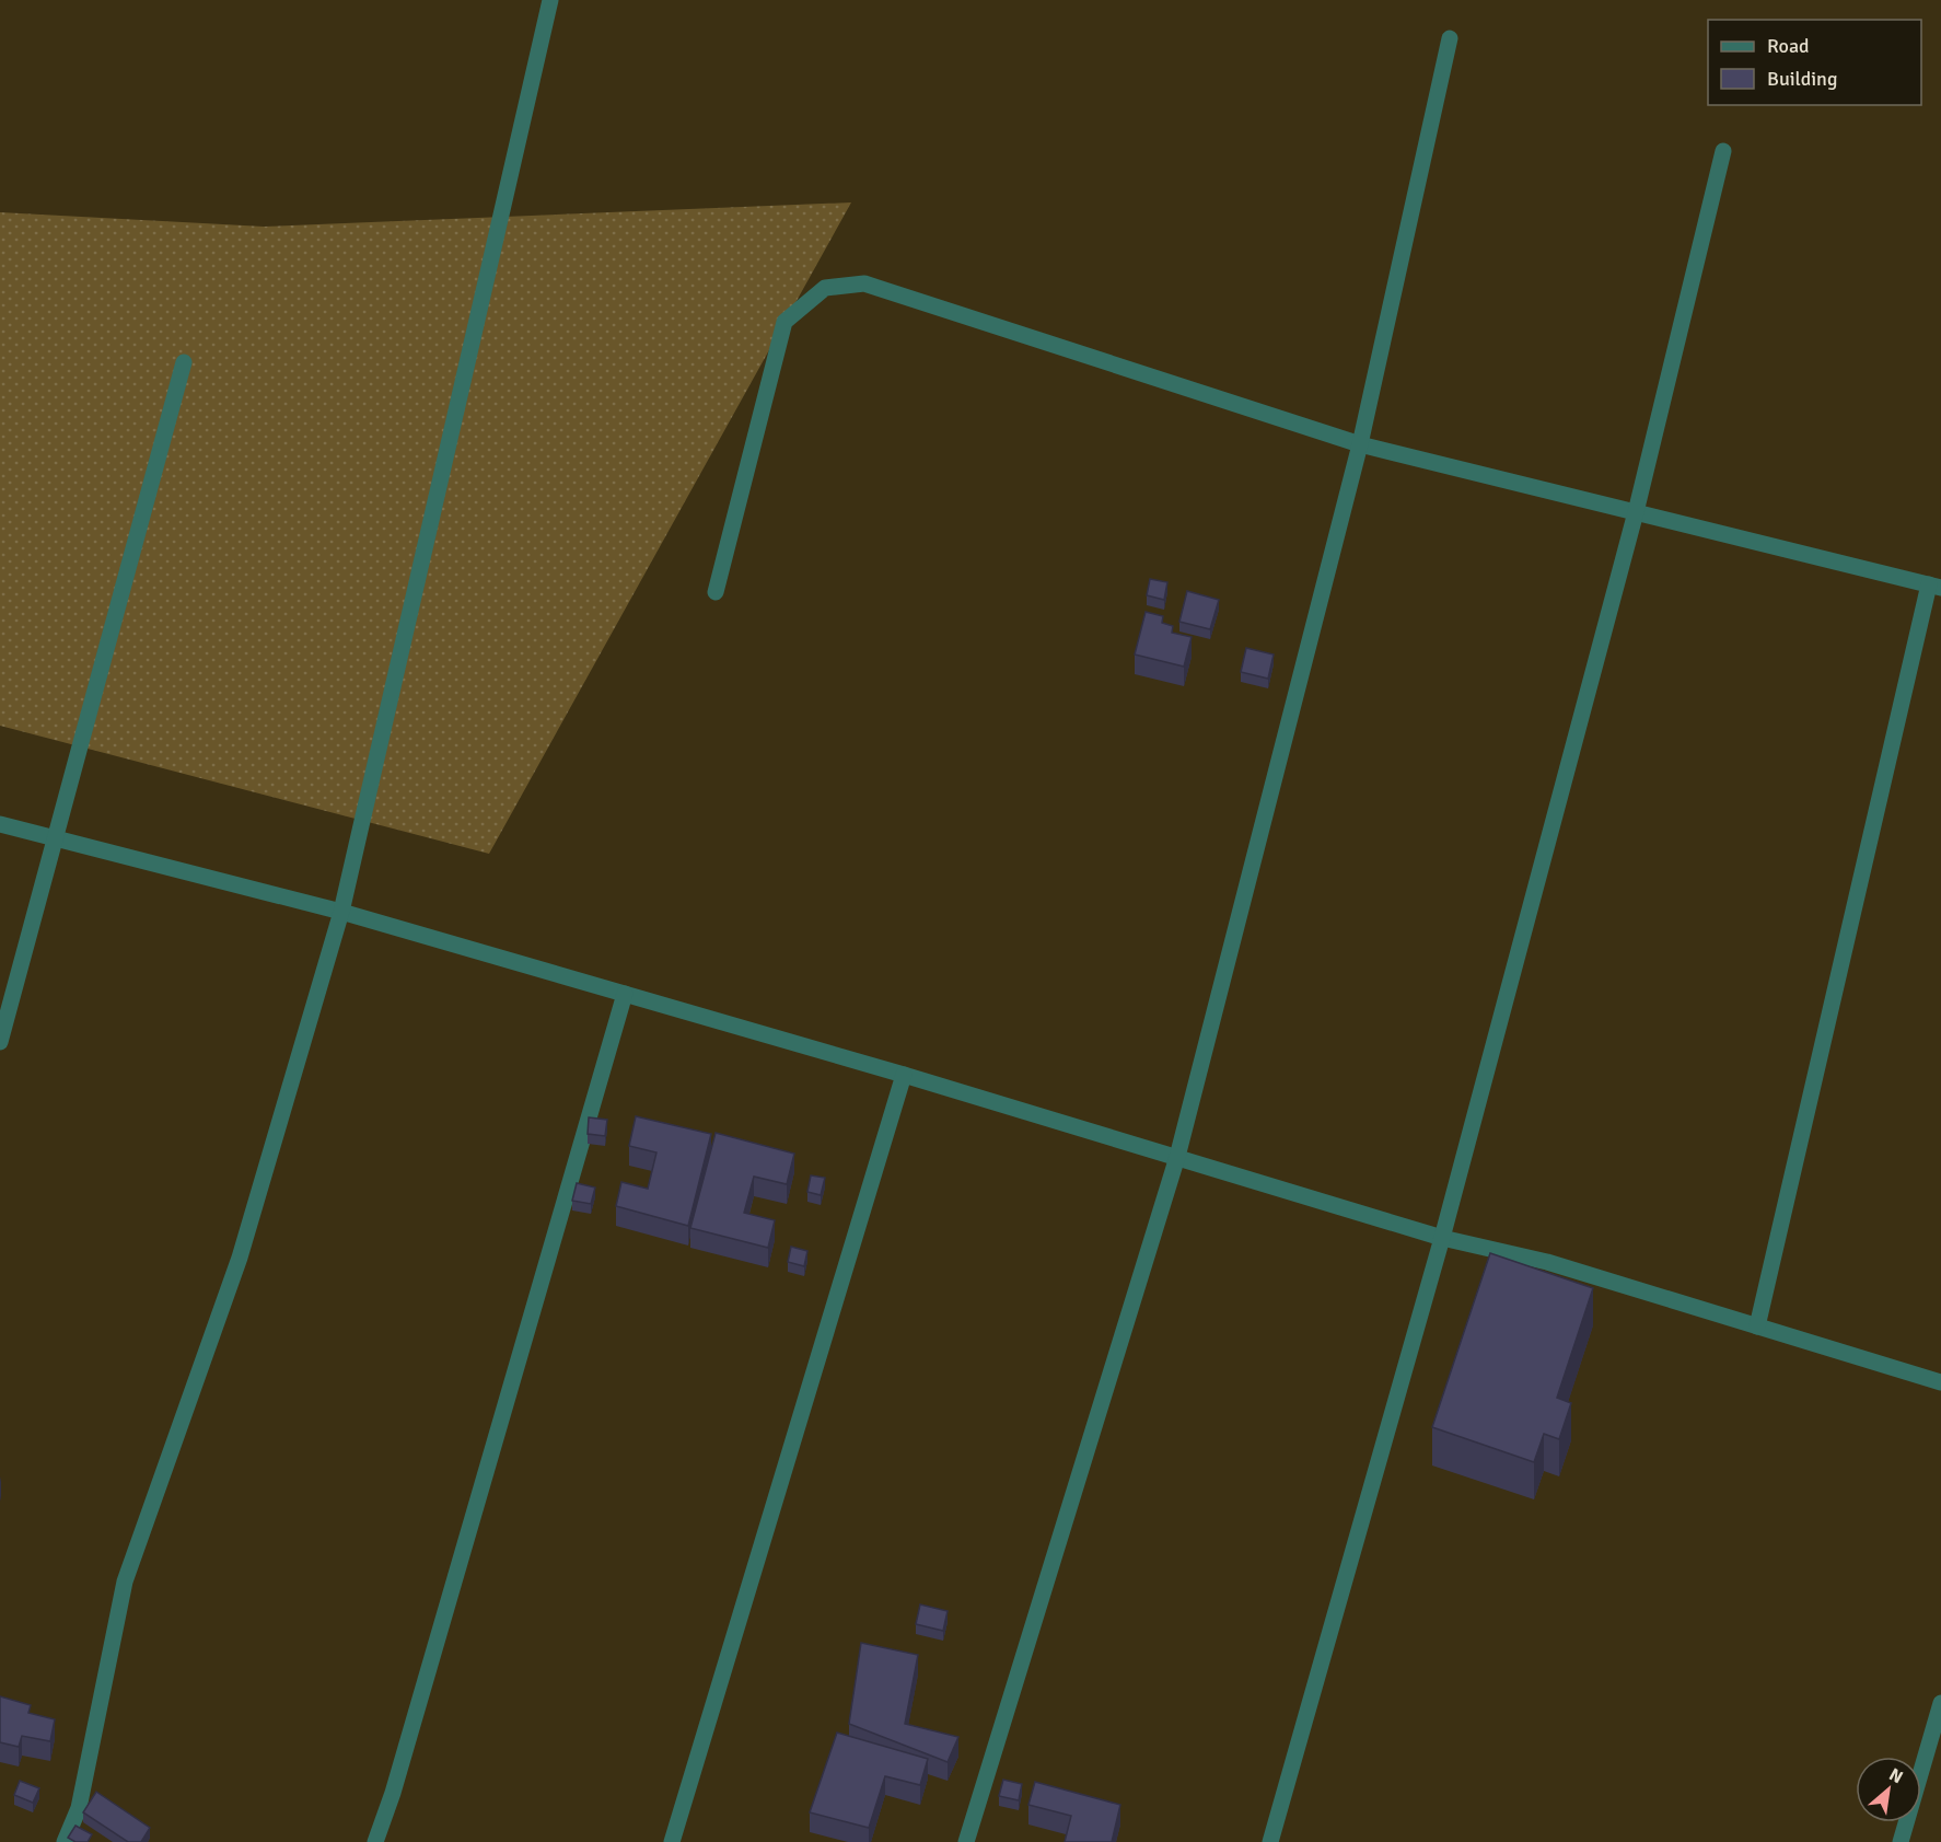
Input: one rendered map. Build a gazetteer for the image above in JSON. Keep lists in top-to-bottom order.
{
  "legend": ["Road", "Building"],
  "north": "top right"
}
